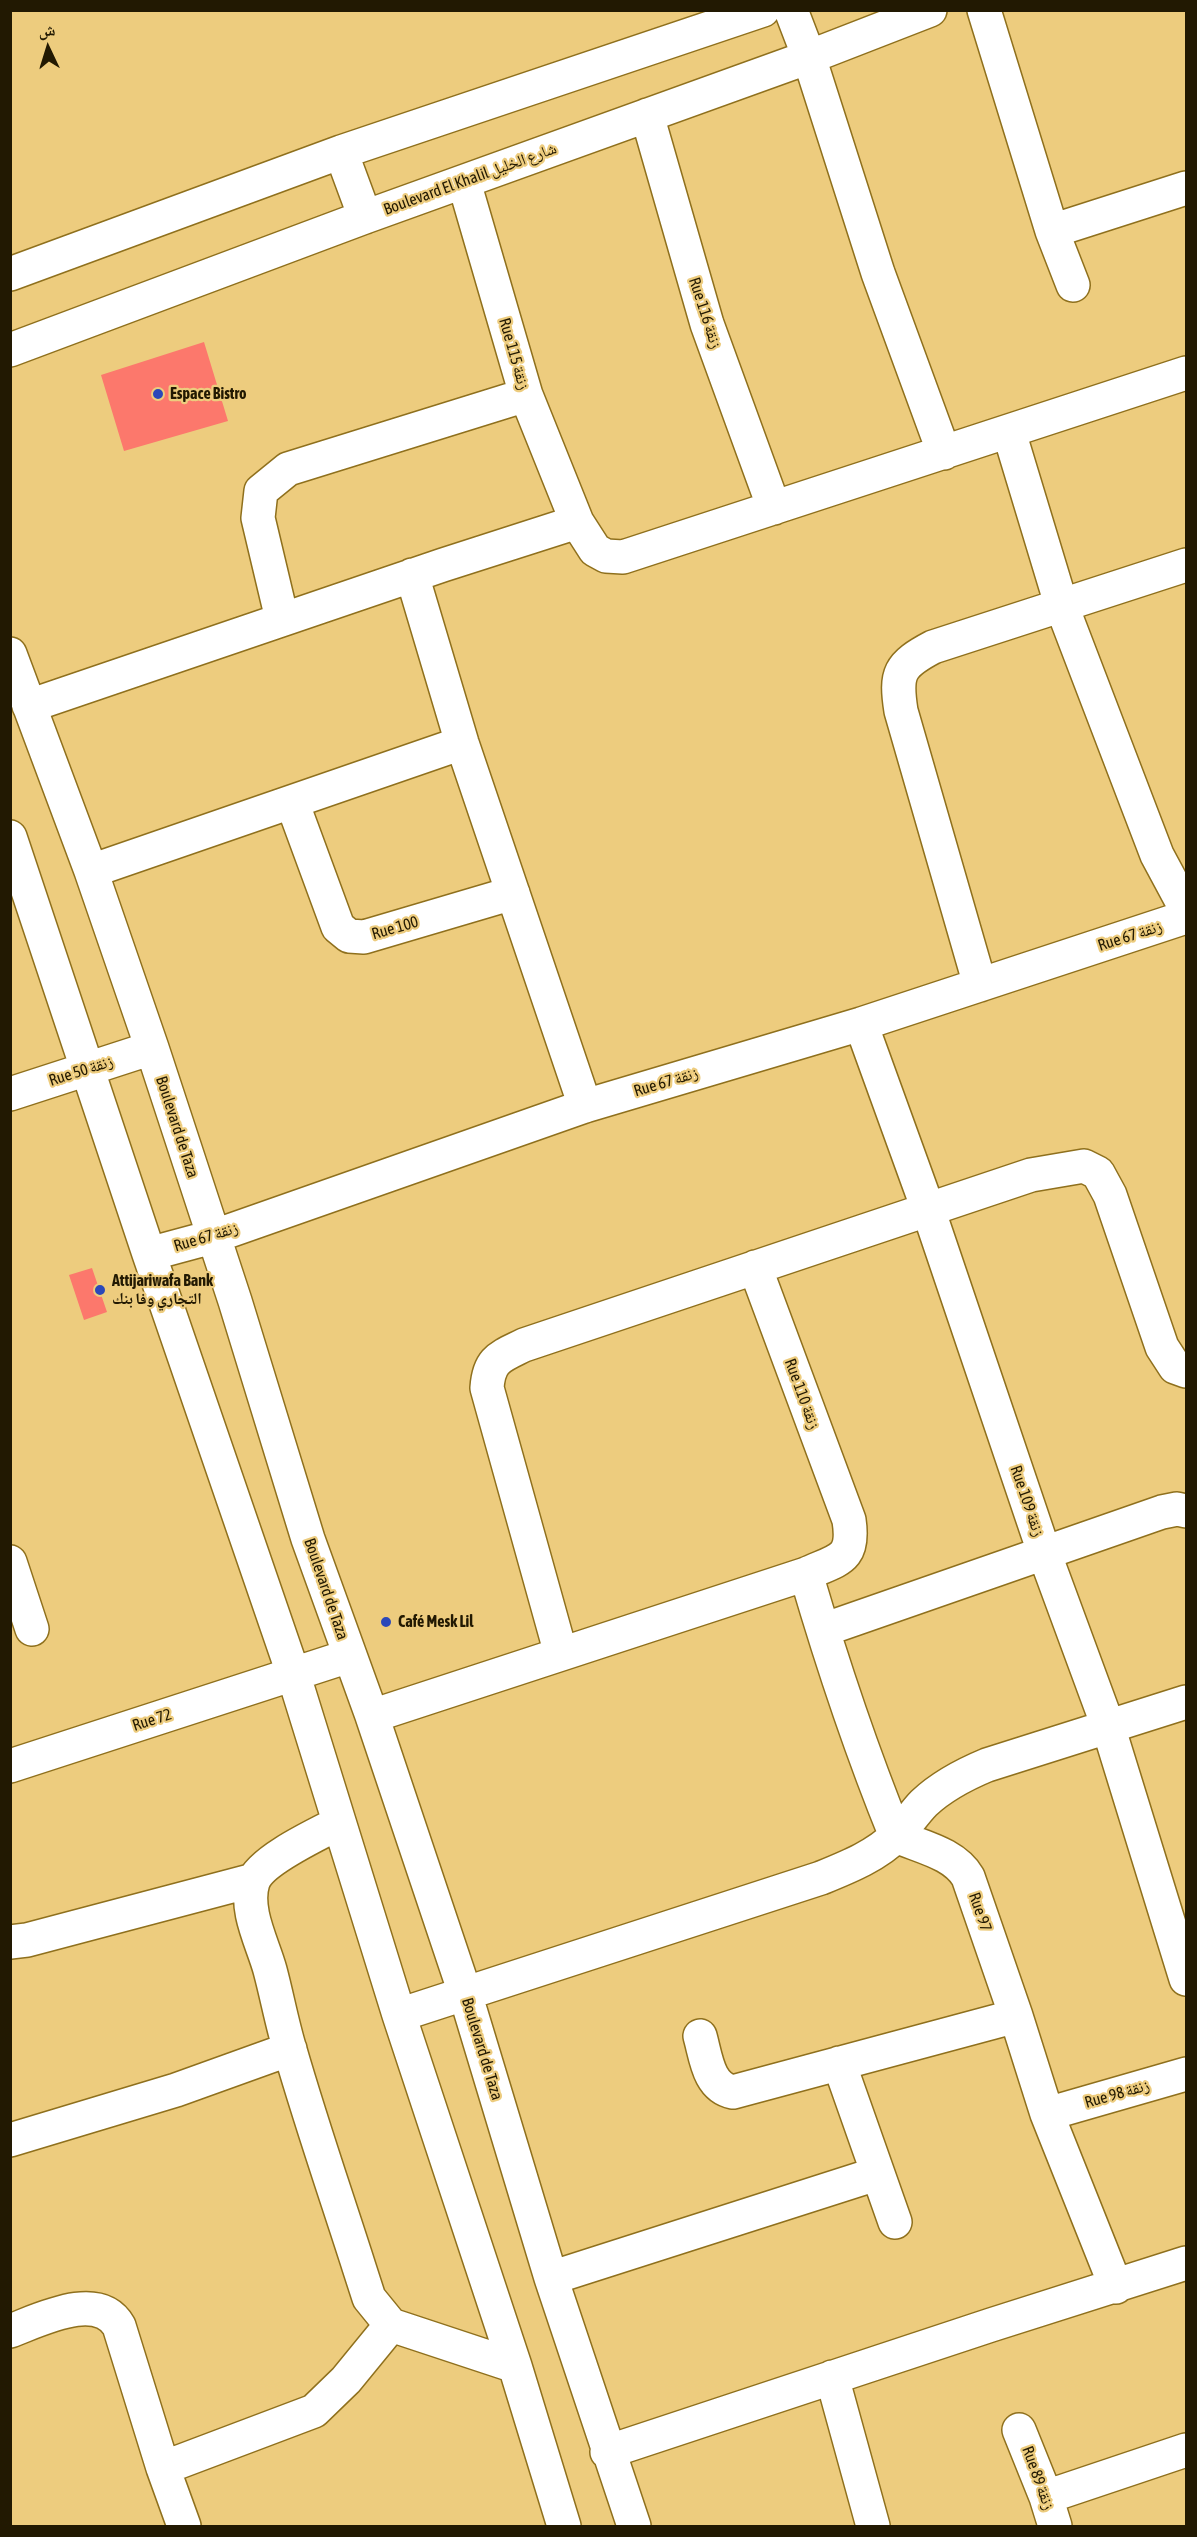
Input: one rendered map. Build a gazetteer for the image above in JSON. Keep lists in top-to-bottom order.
{
  "streets": {
    "street": [
      "Boulevard El Khalil شارع الخليل",
      "Rue 116 زنقة",
      "Rue 115 زنقة",
      "Rue 100",
      "Rue 67 زنقة",
      "Rue 50 زنقة",
      "Boulevard de Taza",
      "Rue 110 زنقة",
      "Rue 109 زنقة",
      "Rue 72",
      "Rue 97",
      "Rue 98 زنقة",
      "Rue 89 زنقة"
    ]
  },
  "crossings": [
    ["Boulevard El Khalil شارع الخليل", "Rue 116 زنقة"],
    ["Boulevard El Khalil شارع الخليل", "Rue 115 زنقة"],
    ["Rue 116 زنقة", "Rue 115 زنقة"],
    ["Rue 67 زنقة", "Boulevard de Taza"],
    ["Rue 67 زنقة", "Rue 109 زنقة"],
    ["Rue 50 زنقة", "Boulevard de Taza"],
    ["Boulevard de Taza", "Rue 72"],
    ["Rue 97", "Rue 98 زنقة"]
  ],
  "places": ["Espace Bistro", "Attijariwafa Bank التجاري وفا بنك", "Café Mesk Lil"],
  "north": "top"
}
